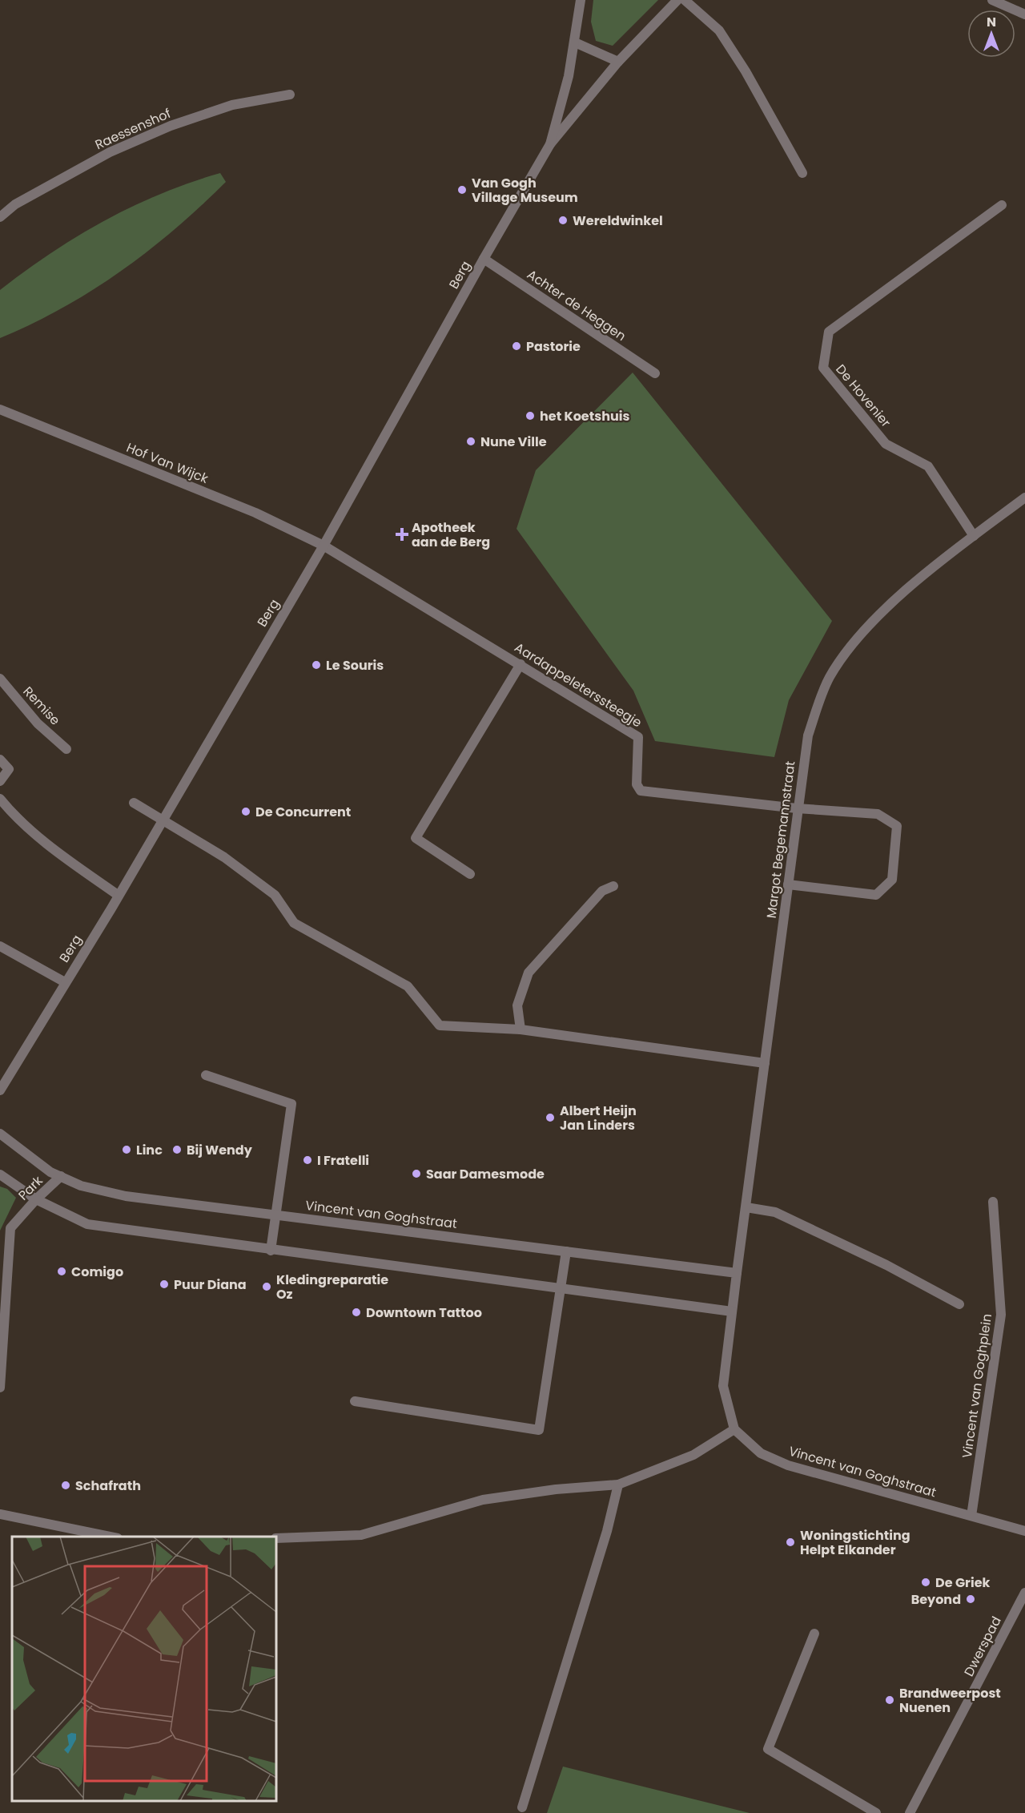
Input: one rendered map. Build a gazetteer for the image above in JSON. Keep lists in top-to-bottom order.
{
  "streets": {
    "street": [
      "Raessenshof",
      "Berg",
      "Achter de Heggen",
      "De Hovenier",
      "Hof Van Wijck",
      "Aardappeleterssteegje",
      "Remise",
      "Margot Begemannstraat",
      "Park",
      "Vincent van Goghstraat",
      "Vincent van Goghplein",
      "Dwerspad"
    ]
  },
  "crossings": [
    ["Berg", "Achter de Heggen"],
    ["Berg", "Hof Van Wijck"],
    ["Berg", "Aardappeleterssteegje"],
    ["De Hovenier", "Margot Begemannstraat"],
    ["Hof Van Wijck", "Aardappeleterssteegje"],
    ["Aardappeleterssteegje", "Margot Begemannstraat"],
    ["Margot Begemannstraat", "Vincent van Goghstraat"],
    ["Park", "Vincent van Goghstraat"],
    ["Vincent van Goghstraat", "Vincent van Goghplein"]
  ],
  "places": {
    "other": [
      "Van Gogh Village Museum",
      "Wereldwinkel",
      "Pastorie",
      "het Koetshuis",
      "Nune Ville",
      "Le Souris",
      "De Concurrent",
      "Albert Heijn Jan Linders",
      "Linc",
      "Bij Wendy",
      "I Fratelli",
      "Saar Damesmode",
      "Comigo",
      "Puur Diana",
      "Kledingreparatie Oz",
      "Downtown Tattoo",
      "Schafrath",
      "Woningstichting Helpt Elkander",
      "De Griek",
      "Beyond",
      "Brandweerpost Nuenen"
    ],
    "health": ["Apotheek aan de Berg"]
  },
  "north": "top"
}
